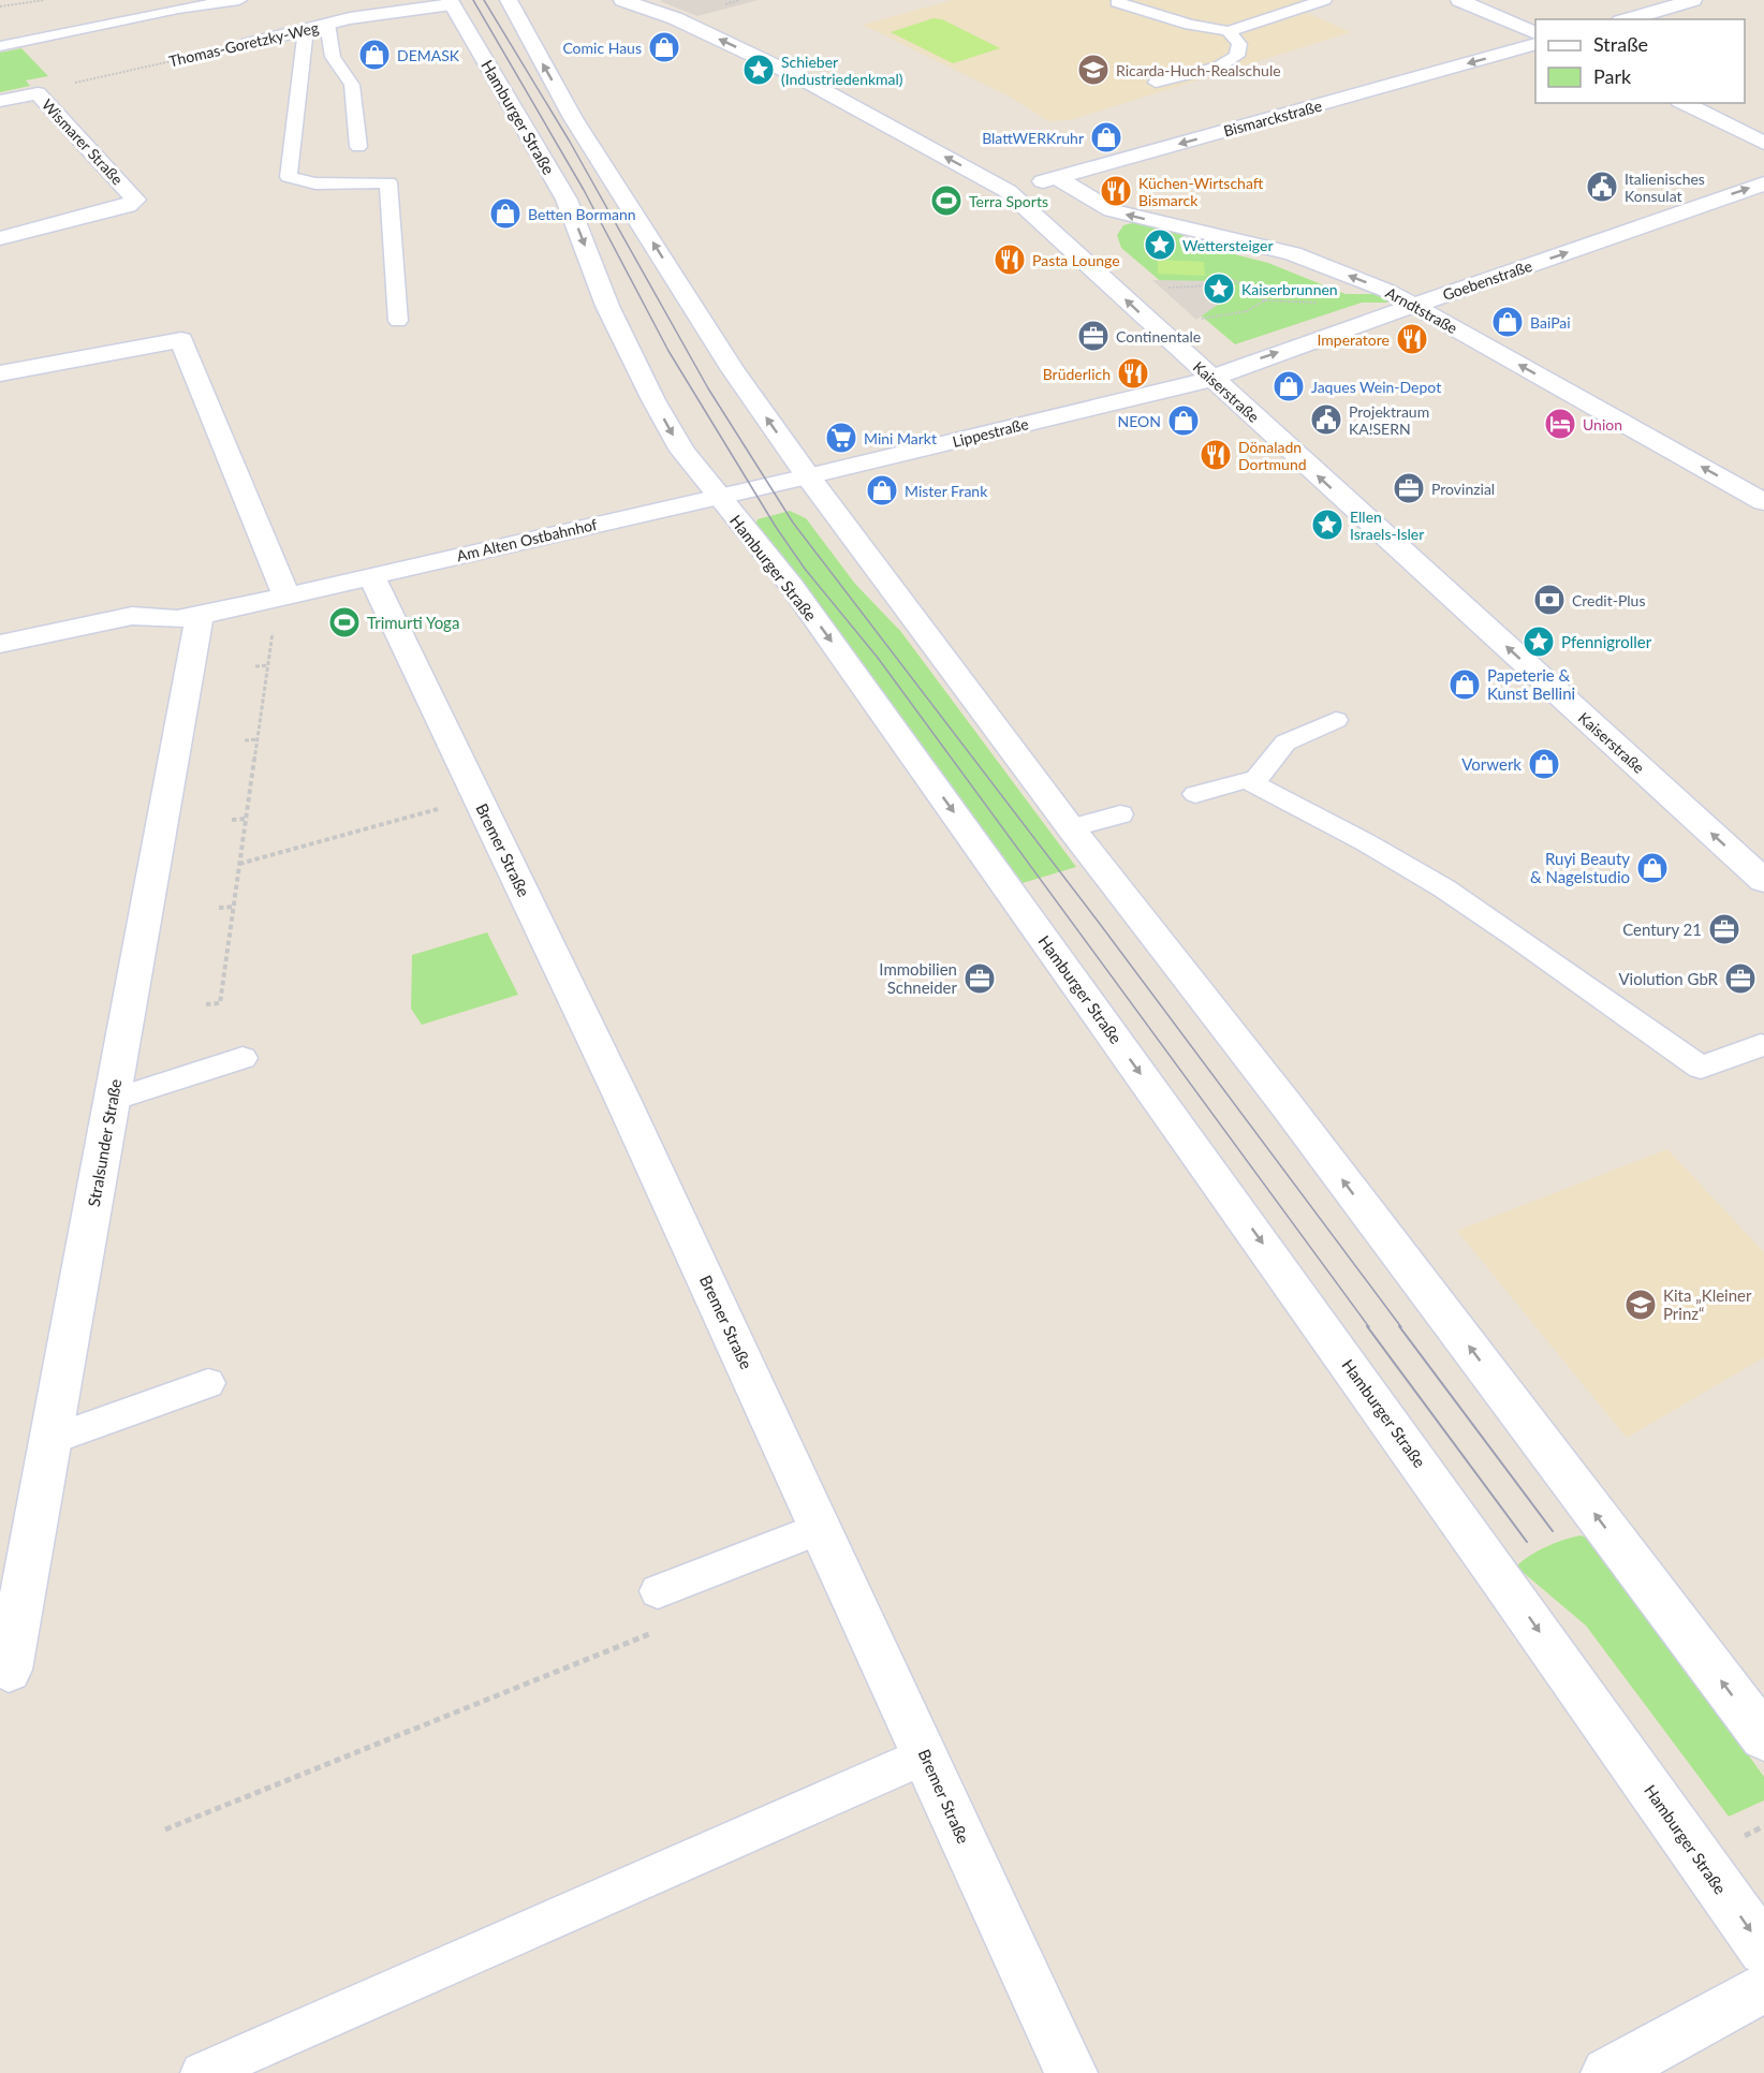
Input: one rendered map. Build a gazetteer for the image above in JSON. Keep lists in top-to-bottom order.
{
  "streets": {
    "street": [
      "Thomas-Goretzky-Weg",
      "Hamburger Straße",
      "Bismarckstraße",
      "Wismarer Straße",
      "Goebenstraße",
      "Arndtstraße",
      "Kaiserstraße",
      "Lippestraße",
      "Am Alten Ostbahnhof",
      "Bremer Straße",
      "Stralsunder Straße"
    ]
  },
  "crossings": [
    ["Thomas-Goretzky-Weg", "Hamburger Straße"],
    ["Thomas-Goretzky-Weg", "Wismarer Straße"],
    ["Hamburger Straße", "Am Alten Ostbahnhof"],
    ["Bismarckstraße", "Arndtstraße"],
    ["Bismarckstraße", "Kaiserstraße"],
    ["Goebenstraße", "Arndtstraße"],
    ["Goebenstraße", "Kaiserstraße"],
    ["Goebenstraße", "Lippestraße"],
    ["Kaiserstraße", "Lippestraße"],
    ["Lippestraße", "Am Alten Ostbahnhof"],
    ["Am Alten Ostbahnhof", "Bremer Straße"],
    ["Am Alten Ostbahnhof", "Stralsunder Straße"]
  ],
  "one_way": [
    "Bismarckstraße",
    "Goebenstraße",
    "Arndtstraße",
    "Kaiserstraße"
  ],
  "places": {
    "shop": [
      "Comic Haus",
      "DEMASK",
      "BlattWERKruhr",
      "Betten Bormann",
      "BaiPai",
      "Jaques Wein-Depot",
      "NEON",
      "Mister Frank",
      "Papeterie & Kunst Bellini",
      "Vorwerk",
      "Ruyi Beauty & Nagelstudio"
    ],
    "place": [
      "Schieber (Industriedenkmal)",
      "Wettersteiger",
      "Kaiserbrunnen",
      "Ellen Israels-Isler",
      "Pfennigroller"
    ],
    "school or university": ["Ricarda-Huch-Realschule", "Kita „Kleiner Prinz“"],
    "public building": ["Italienisches Konsulat", "Projektraum KA!SERN"],
    "restaurant": [
      "Küchen-Wirtschaft Bismarck",
      "Pasta Lounge",
      "Imperatore",
      "Brüderlich",
      "Dönaladn Dortmund"
    ],
    "sports": ["Terra Sports", "Trimurti Yoga"],
    "office": [
      "Continentale",
      "Provinzial",
      "Century 21",
      "Immobilien Schneider",
      "Violution GbR"
    ],
    "hotel": ["Union"],
    "supermarket": ["Mini Markt"],
    "bank": ["Credit-Plus"]
  },
  "legend": ["Straße", "Park"]
}
